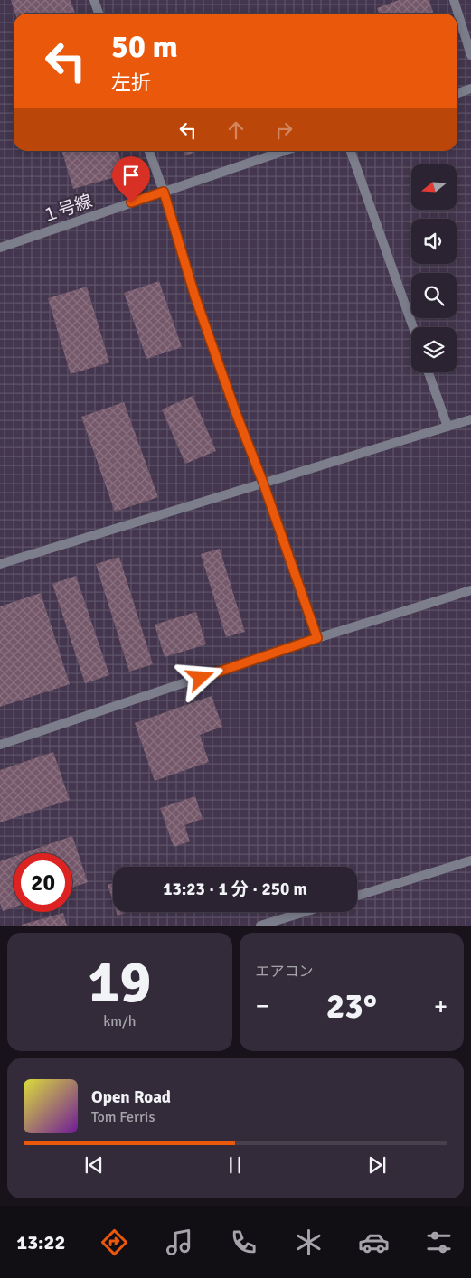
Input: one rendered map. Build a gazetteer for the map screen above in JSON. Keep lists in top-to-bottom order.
{
  "streets": {
    "lane": ["１号線"]
  },
  "north": "left",
  "page": {
    "turn": ["50 m", "左折"],
    "limit": "20",
    "trip": "13:23 · 1 分 · 250 m",
    "tile": [
      ["19", "km/h"],
      "エアコン"
    ],
    "heat": ["−", "23°", "+"],
    "song": ["Open Road", "Tom Ferris"],
    "tabs": "13:22"
  }
}
